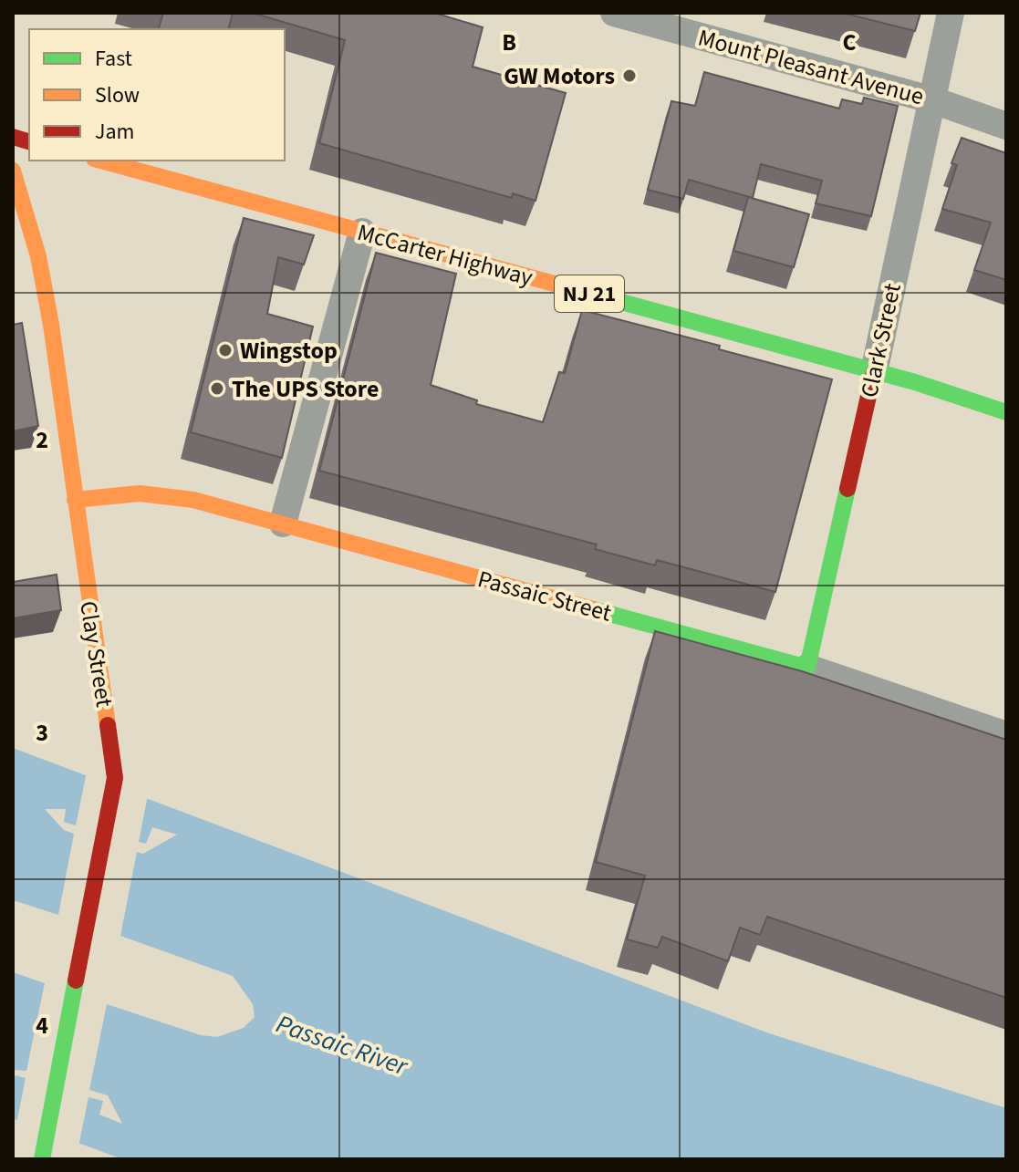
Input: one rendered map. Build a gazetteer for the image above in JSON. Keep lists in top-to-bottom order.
{
  "streets": {
    "main road": [
      "McCarter Highway",
      "NJ 21",
      "Clark Street",
      "Passaic Street",
      "Clay Street"
    ],
    "street": ["Mount Pleasant Avenue"]
  },
  "crossings": [
    ["Mount Pleasant Avenue", "Clark Street"],
    ["McCarter Highway", "Clark Street"],
    ["Clark Street", "Passaic Street"],
    ["Passaic Street", "Clay Street"]
  ],
  "water": ["Passaic River"],
  "places": ["GW Motors", "Wingstop", "The UPS Store"],
  "legend": ["Fast", "Slow", "Jam"],
  "grid": {
    "columns": ["B", "C"],
    "rows": ["2", "3", "4"]
  }
}
